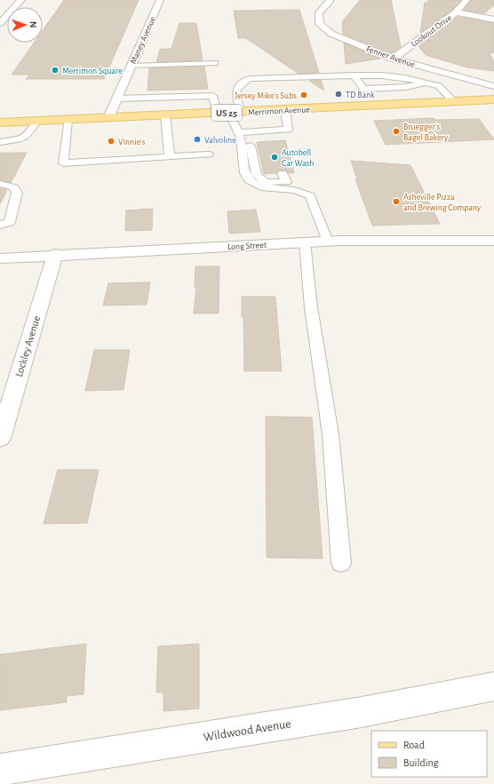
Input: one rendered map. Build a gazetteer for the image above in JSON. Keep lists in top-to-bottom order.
{
  "streets": {
    "main road": ["Merrimon Avenue", "US 25"],
    "street": [
      "Lookout Drive",
      "Maney Avenue",
      "Fenner Avenue",
      "Long Street",
      "Lockley Avenue",
      "Wildwood Avenue"
    ]
  },
  "crossings": [
    ["Lookout Drive", "Fenner Avenue"],
    ["Maney Avenue", "Merrimon Avenue"],
    ["Long Street", "Lockley Avenue"]
  ],
  "places": [
    "Merrimon Square",
    "TD Bank",
    "Jersey Mike's Subs",
    "Bruegger's Bagel Bakery",
    "Valvoline",
    "Vinnie's",
    "Autobell Car Wash",
    "Asheville Pizza and Brewing Company"
  ],
  "legend": ["Road", "Building"],
  "north": "right"
}
